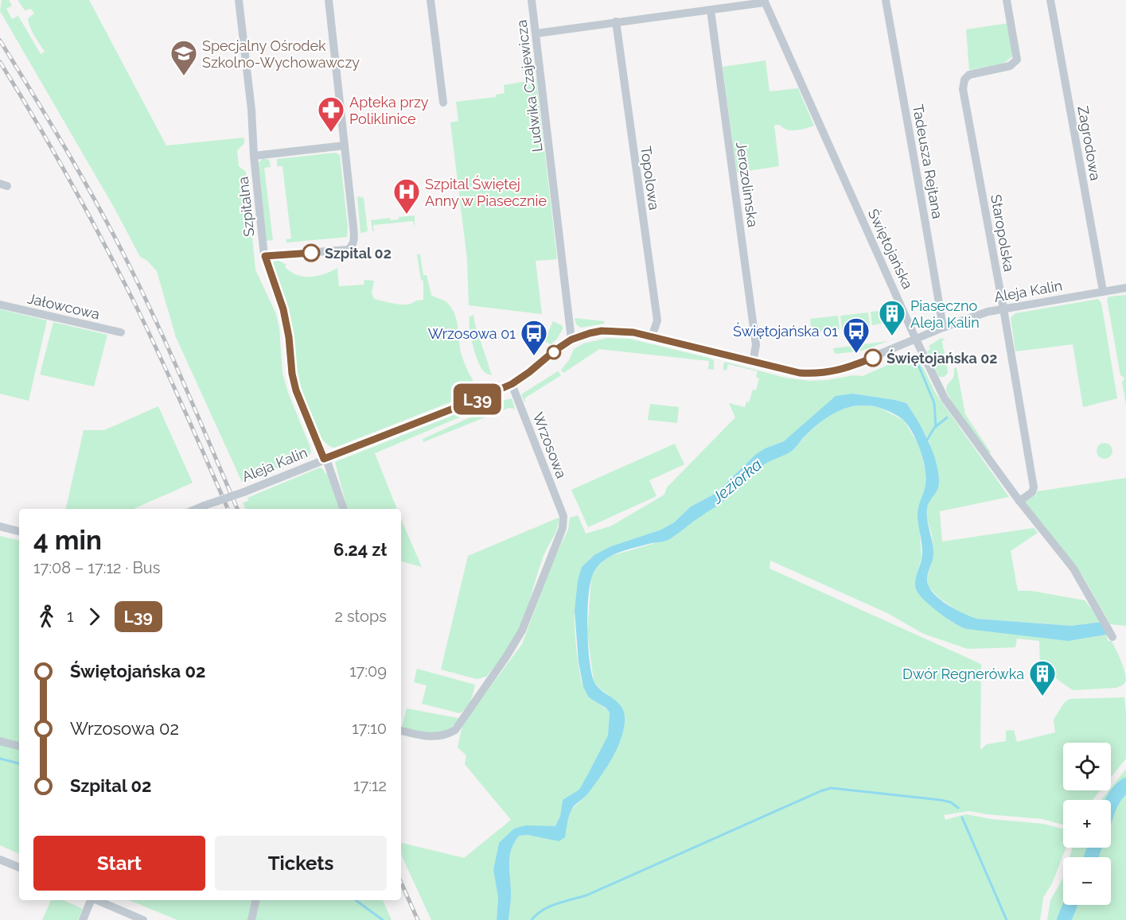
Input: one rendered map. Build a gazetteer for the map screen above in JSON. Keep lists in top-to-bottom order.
{
  "streets": {
    "street": [
      "Ludwika Czajewicza",
      "Zagrodowa",
      "Tadeusza Rejtana",
      "Topolowa",
      "Jerozolimska",
      "Szpitalna",
      "Staropolska",
      "Świętojańska",
      "Aleja Kalin",
      "Jałowcowa",
      "Wrzosowa"
    ]
  },
  "crossings": [
    ["Ludwika Czajewicza", "Aleja Kalin"],
    ["Zagrodowa", "Aleja Kalin"],
    ["Tadeusza Rejtana", "Aleja Kalin"],
    ["Topolowa", "Aleja Kalin"],
    ["Jerozolimska", "Aleja Kalin"],
    ["Szpitalna", "Aleja Kalin"],
    ["Staropolska", "Świętojańska"],
    ["Staropolska", "Aleja Kalin"],
    ["Świętojańska", "Aleja Kalin"],
    ["Aleja Kalin", "Wrzosowa"]
  ],
  "water": ["Jeziorka"],
  "places": {
    "school or university": ["Specjalny Ośrodek Szkolno-Wychowawczy"],
    "pharmacy": ["Apteka przy Poliklinice"],
    "hospital": ["Szpital Świętej Anny w Piasecznie"],
    "other": ["Szpital 02", "Świętojańska 02"],
    "building": ["Piaseczno Aleja Kalin", "Dwór Regnerówka"],
    "bus stop": ["Świętojańska 01", "Wrzosowa 01"]
  },
  "lines": ["bus line L39"],
  "page": {
    "on_map": "L39",
    "heading": ["4 min", "17:08 – 17:12 · Bus", "6.24 zł"],
    "legs": ["1", "L39", "2 stops"],
    "list": [
      {
        "name": "Świętojańska 02",
        "value": "17:09"
      },
      {
        "name": "Wrzosowa 02",
        "value": "17:10"
      },
      {
        "name": "Szpital 02",
        "value": "17:12"
      }
    ],
    "map_buttons": ["+", "−"],
    "buttons": ["Start", "Tickets"]
  }
}
